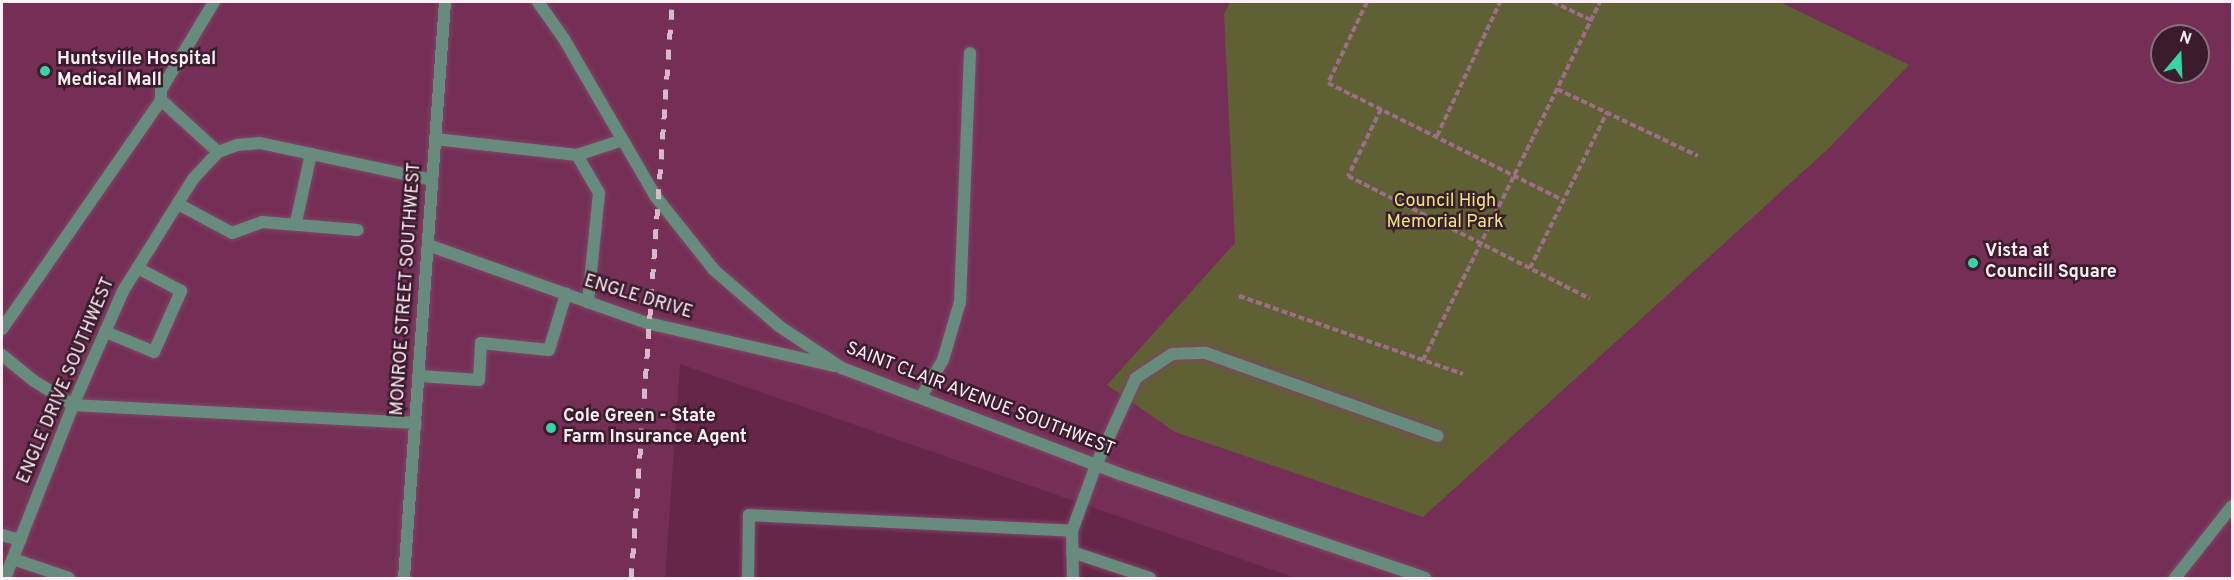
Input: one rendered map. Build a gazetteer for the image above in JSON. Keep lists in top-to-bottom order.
{
  "streets": {
    "street": [
      "MONROE STREET SOUTHWEST",
      "ENGLE DRIVE",
      "ENGLE DRIVE SOUTHWEST",
      "SAINT CLAIR AVENUE SOUTHWEST"
    ]
  },
  "crossings": [
    ["MONROE STREET SOUTHWEST", "ENGLE DRIVE"],
    ["ENGLE DRIVE", "SAINT CLAIR AVENUE SOUTHWEST"]
  ],
  "parks": ["Council High Memorial Park"],
  "places": ["Huntsville Hospital Medical Mall", "Vista at Councill Square", "Cole Green - State Farm Insurance Agent"],
  "north": "top"
}
